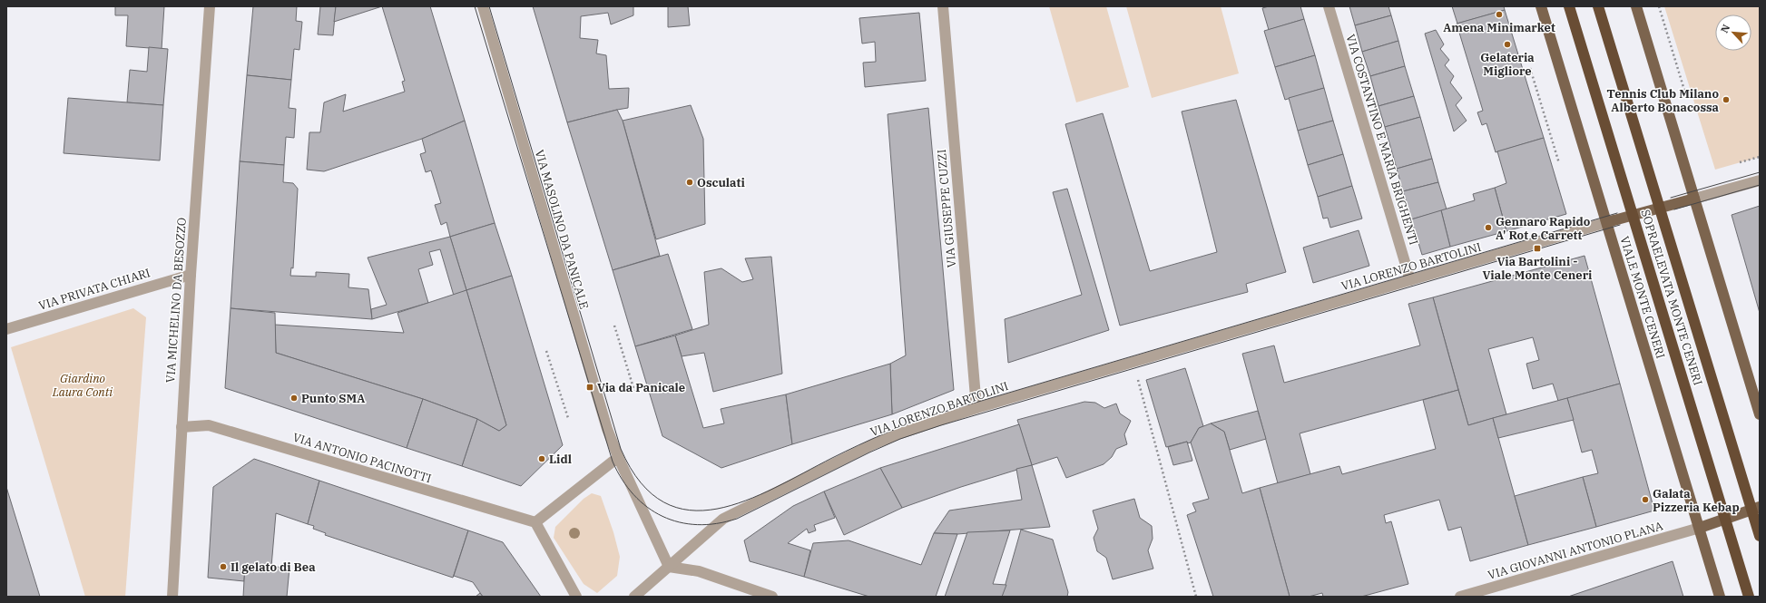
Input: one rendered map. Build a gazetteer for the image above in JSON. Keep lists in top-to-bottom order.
{
  "streets": {
    "highway": ["SOPRAELEVATA MONTE CENERI"],
    "main road": ["VIA LORENZO BARTOLINI", "VIALE MONTE CENERI", "VIA GIOVANNI ANTONIO PLANA"],
    "street": [
      "VIA COSTANTINO E MARIA BRIGHENTI",
      "VIA GIUSEPPE CUZZI",
      "VIA MASOLINO DA PANICALE",
      "VIA PRIVATA CHIARI",
      "VIA MICHELINO DA BESOZZO",
      "VIA ANTONIO PACINOTTI"
    ]
  },
  "crossings": [
    ["VIA COSTANTINO E MARIA BRIGHENTI", "VIA LORENZO BARTOLINI"],
    ["VIA GIUSEPPE CUZZI", "VIA LORENZO BARTOLINI"],
    ["VIA MASOLINO DA PANICALE", "VIA LORENZO BARTOLINI"],
    ["VIA LORENZO BARTOLINI", "VIALE MONTE CENERI"],
    ["VIA PRIVATA CHIARI", "VIA MICHELINO DA BESOZZO"],
    ["VIALE MONTE CENERI", "VIA GIOVANNI ANTONIO PLANA"],
    ["VIA MICHELINO DA BESOZZO", "VIA ANTONIO PACINOTTI"]
  ],
  "parks": ["Giardino Laura Conti"],
  "places": {
    "other": [
      "Amena Minimarket",
      "Gelateria Migliore",
      "Tennis Club Milano Alberto Bonacossa",
      "Osculati",
      "Gennaro Rapido A' Rot e Carrett",
      "Punto SMA",
      "Lidl",
      "Galata Pizzeria Kebap",
      "Il gelato di Bea"
    ],
    "transit": ["Via Bartolini - Viale Monte Ceneri", "Via da Panicale"]
  },
  "north": "top left"
}
